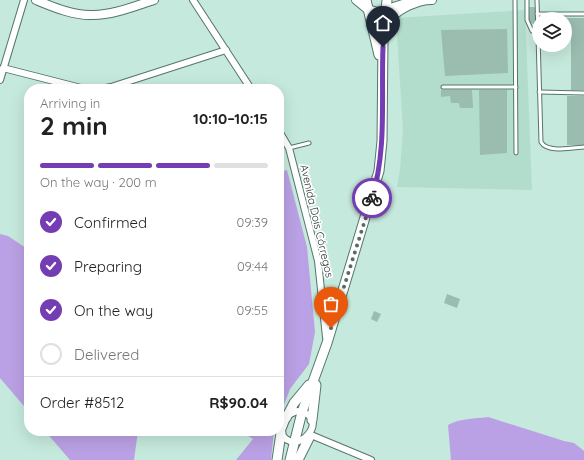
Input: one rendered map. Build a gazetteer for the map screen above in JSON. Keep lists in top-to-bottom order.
{
  "streets": {
    "street": ["Avenida Dois Córregos"]
  },
  "page": {
    "heading": ["2 min", "Arriving in", "10:10–10:15"],
    "panel": ["Order #8512", "R$90.04"],
    "bar": "On the way · 200 m",
    "list": [
      ["Confirmed", "09:39"],
      ["Preparing", "09:44"],
      ["On the way", "09:55"],
      "Delivered"
    ]
  }
}
